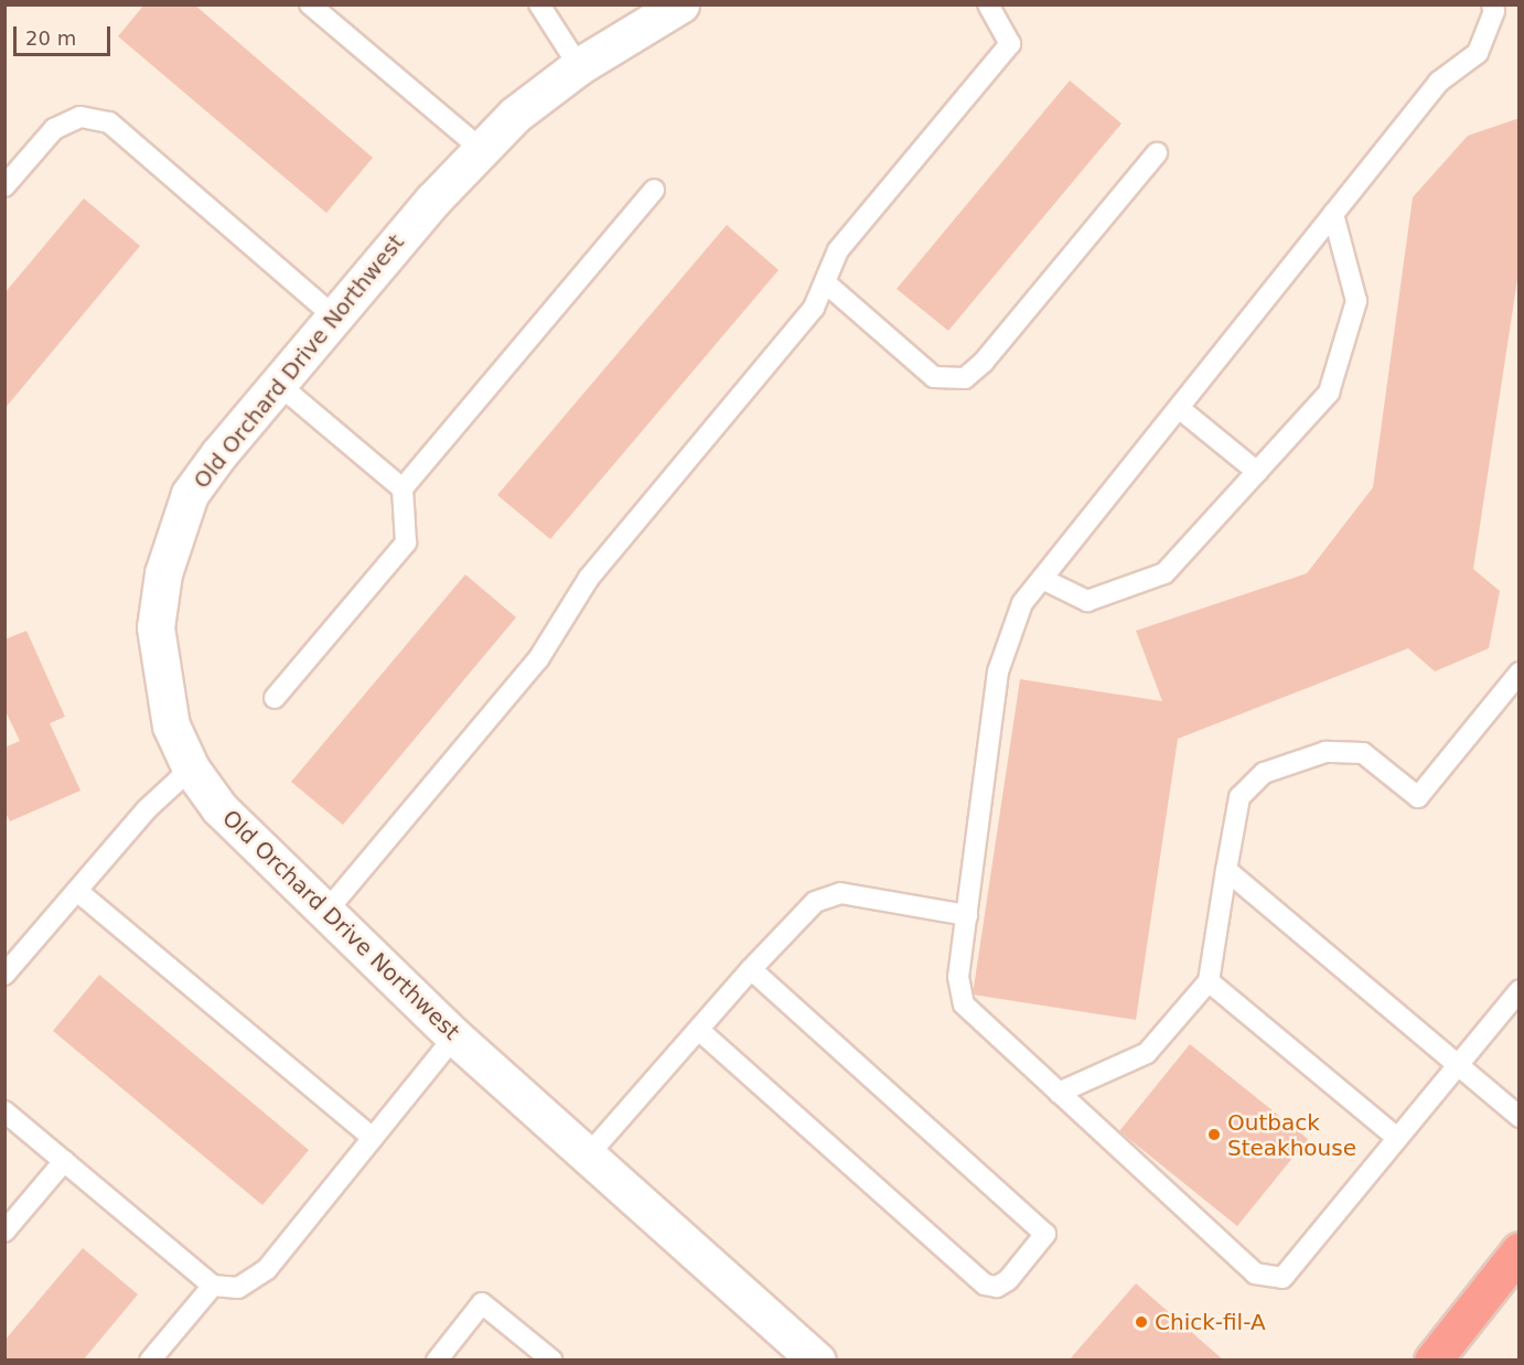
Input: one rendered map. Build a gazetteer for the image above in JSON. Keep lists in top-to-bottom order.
{
  "streets": {
    "street": ["Old Orchard Drive Northwest"]
  },
  "places": ["Outback Steakhouse", "Chick-fil-A"],
  "scale_bar": "20 m"
}
